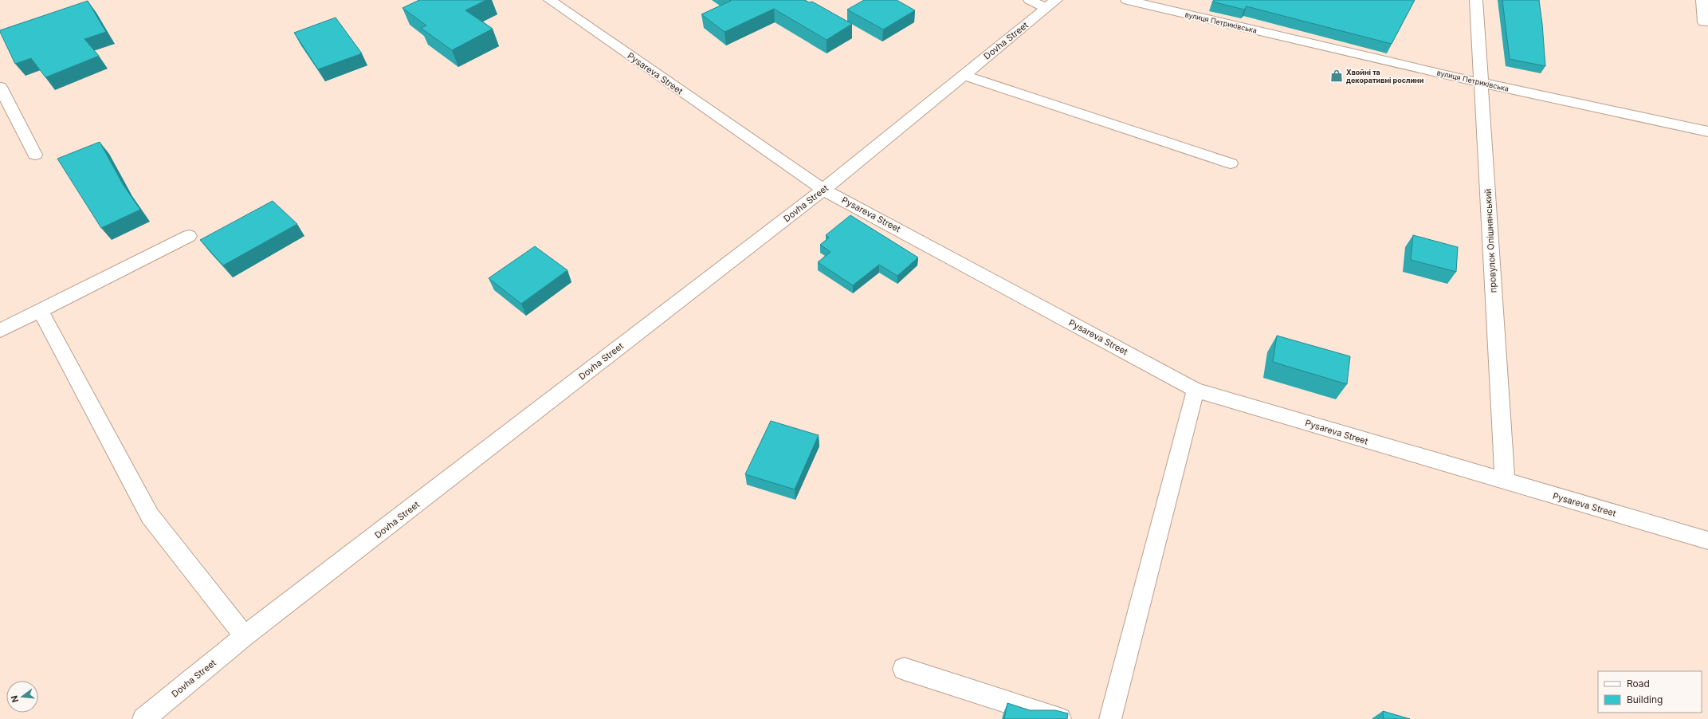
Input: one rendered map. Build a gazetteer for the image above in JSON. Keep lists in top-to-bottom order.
{
  "streets": {
    "street": [
      "вулиця Петриківська",
      "Dovha Street",
      "Pysareva Street",
      "провулок Опішнянський"
    ]
  },
  "crossings": [
    ["вулиця Петриківська", "провулок Опішнянський"],
    ["Dovha Street", "Pysareva Street"],
    ["Pysareva Street", "провулок Опішнянський"]
  ],
  "places": {
    "shop": ["Хвойні та декоративні рослини"]
  },
  "legend": ["Road", "Building"],
  "north": "left"
}
